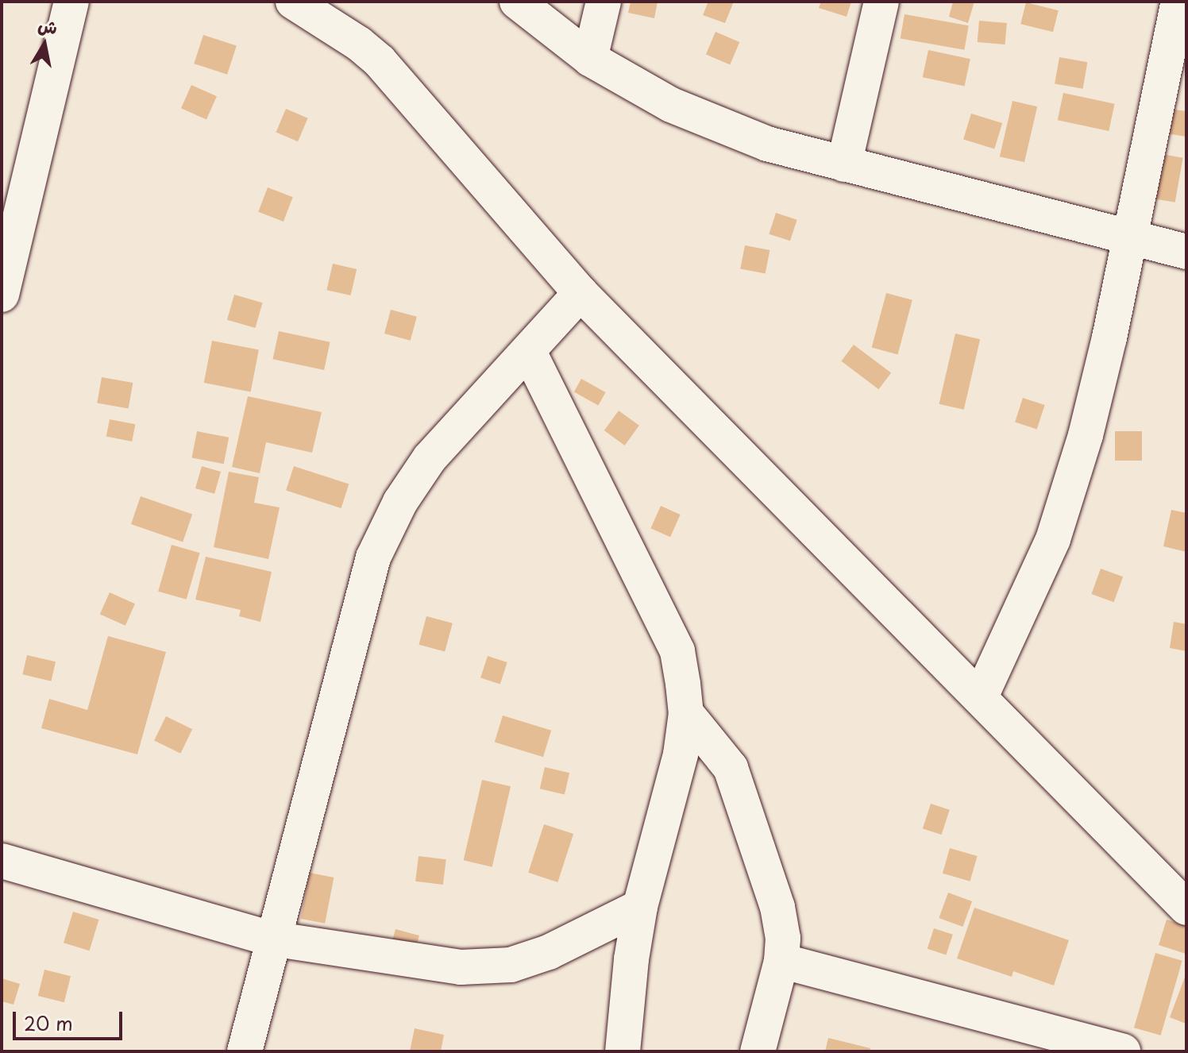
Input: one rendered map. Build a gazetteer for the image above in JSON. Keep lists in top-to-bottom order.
{
  "scale_bar": "20 m",
  "north": "top"
}
